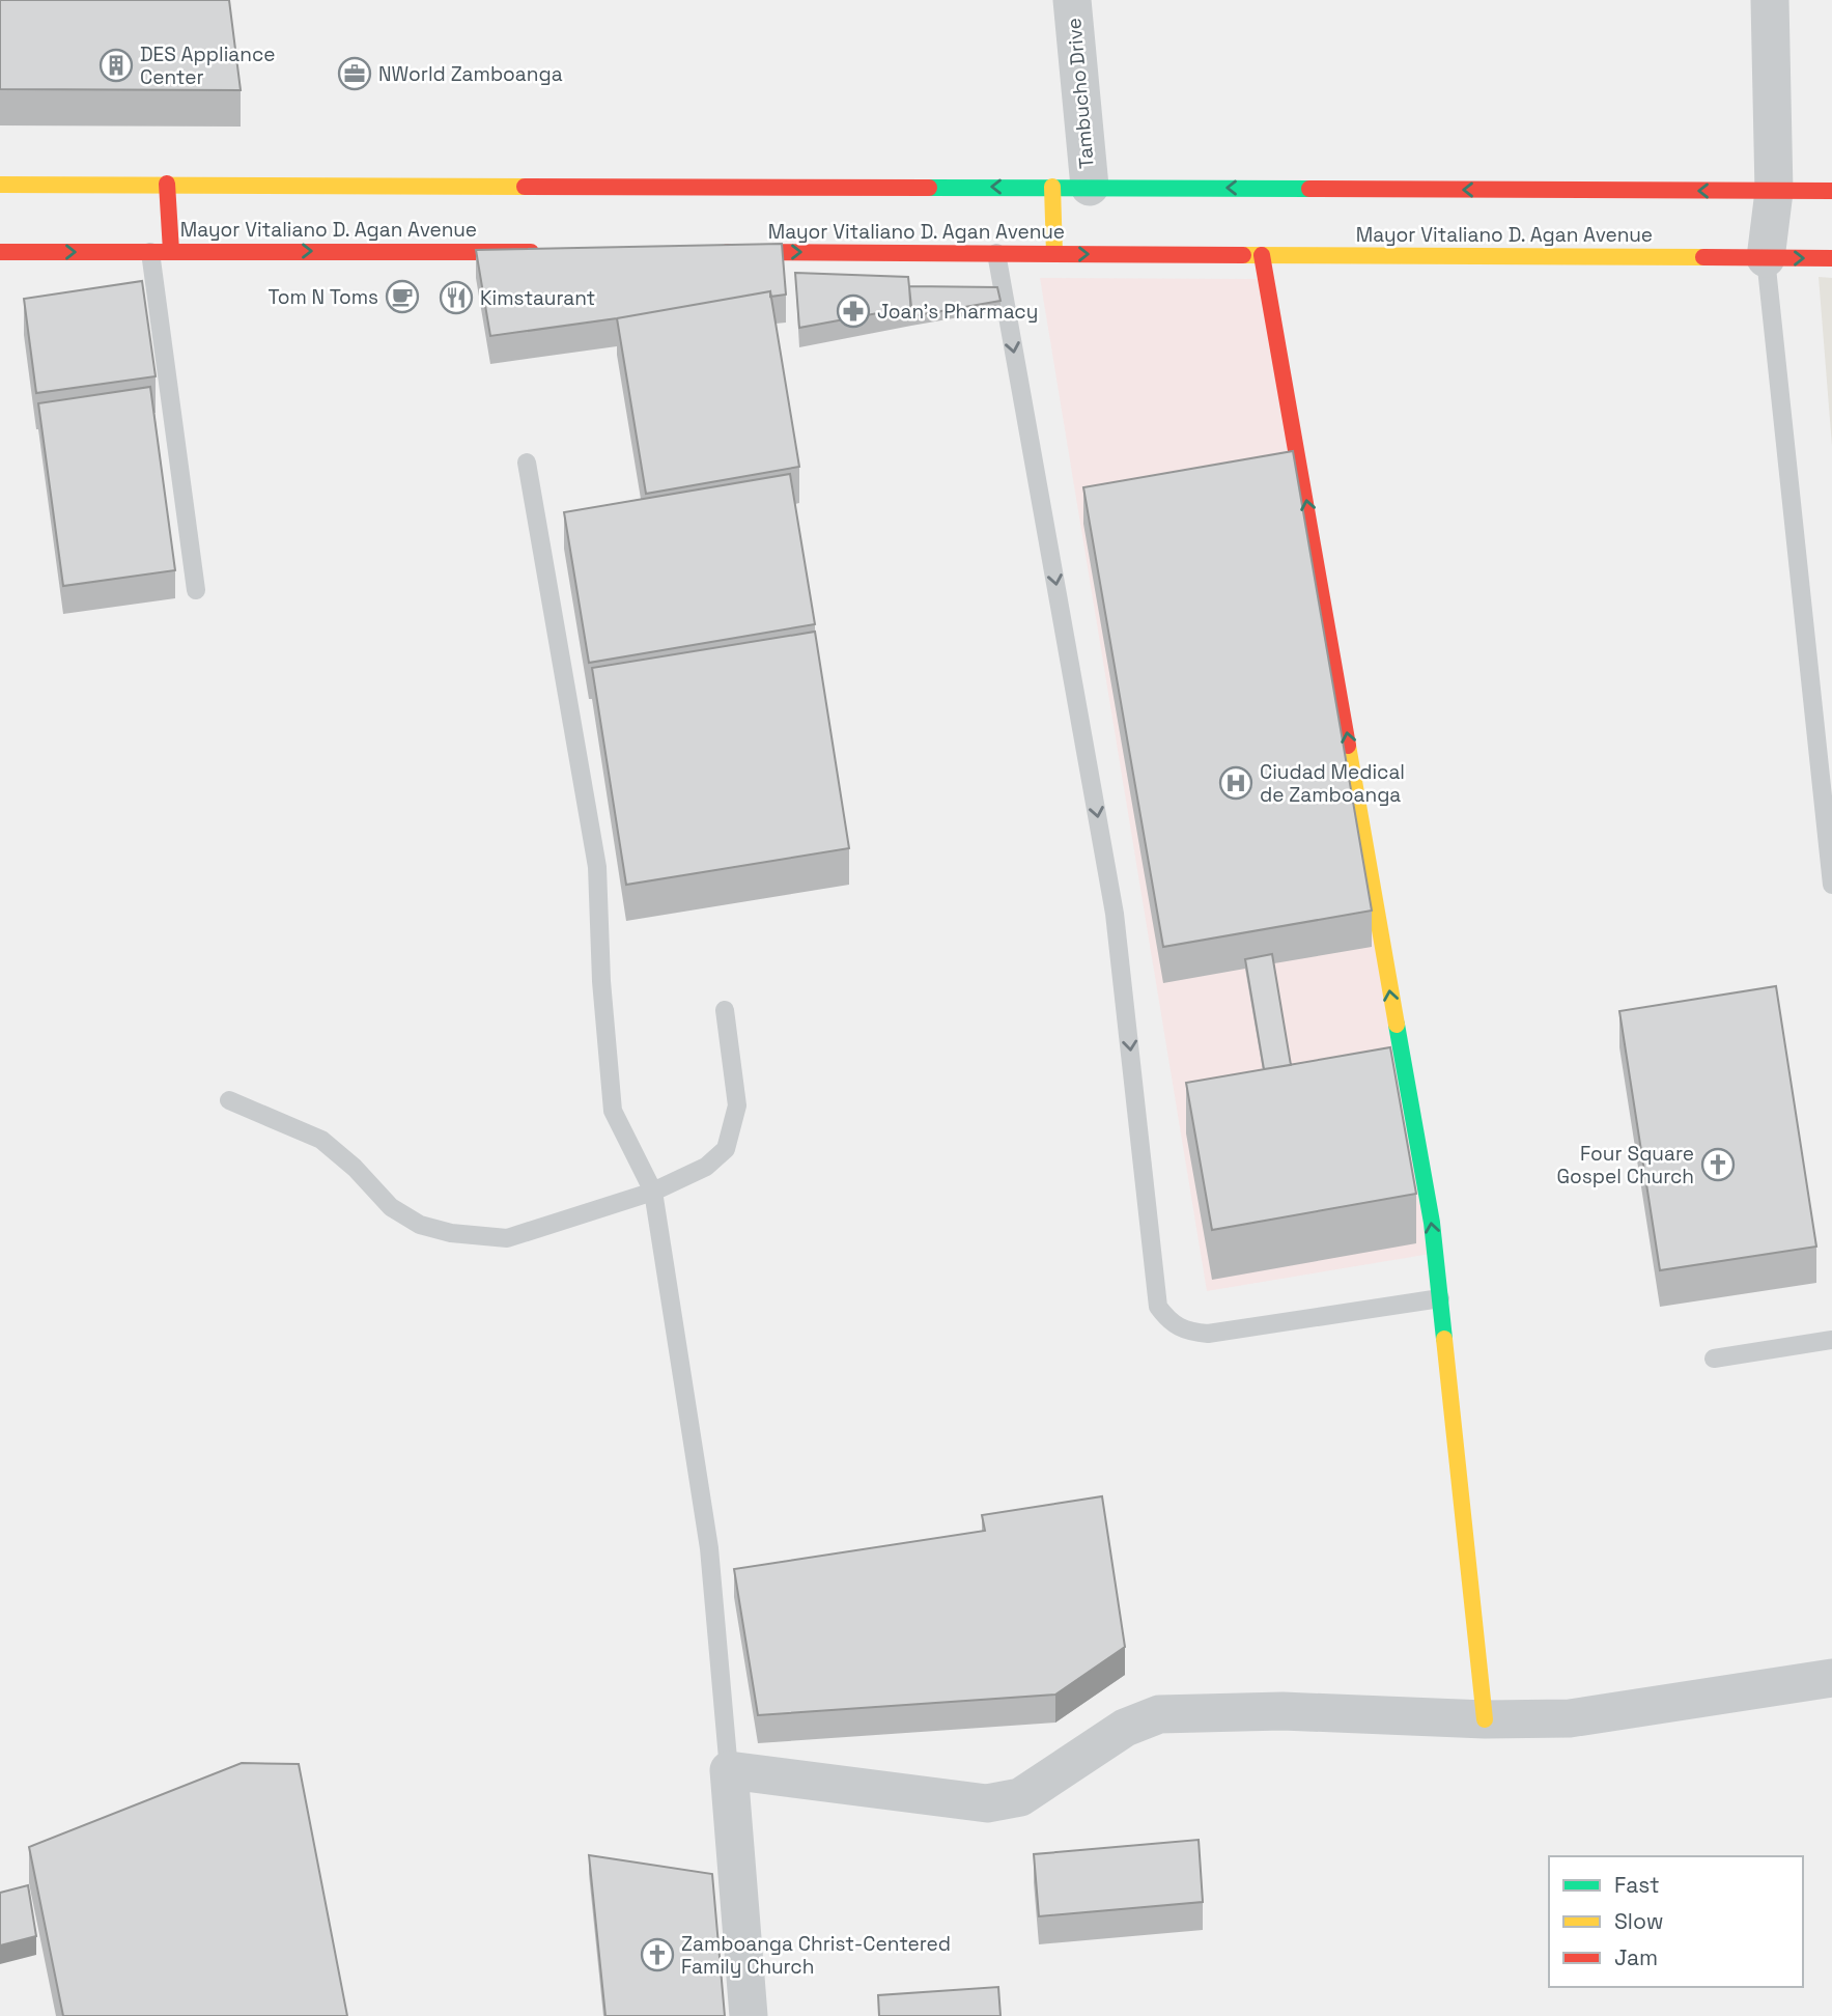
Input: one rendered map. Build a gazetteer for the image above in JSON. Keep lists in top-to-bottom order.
{
  "streets": {
    "main road": ["Mayor Vitaliano D. Agan Avenue"],
    "street": ["Tambucho Drive"]
  },
  "places": {
    "building": ["DES Appliance Center"],
    "office": ["NWorld Zamboanga"],
    "cafe": ["Tom N Toms"],
    "restaurant": ["Kimstaurant"],
    "pharmacy": ["Joan's Pharmacy"],
    "hospital": ["Ciudad Medical de Zamboanga"],
    "church": ["Four Square Gospel Church", "Zamboanga Christ-Centered Family Church"]
  },
  "legend": ["Fast", "Slow", "Jam"]
}
